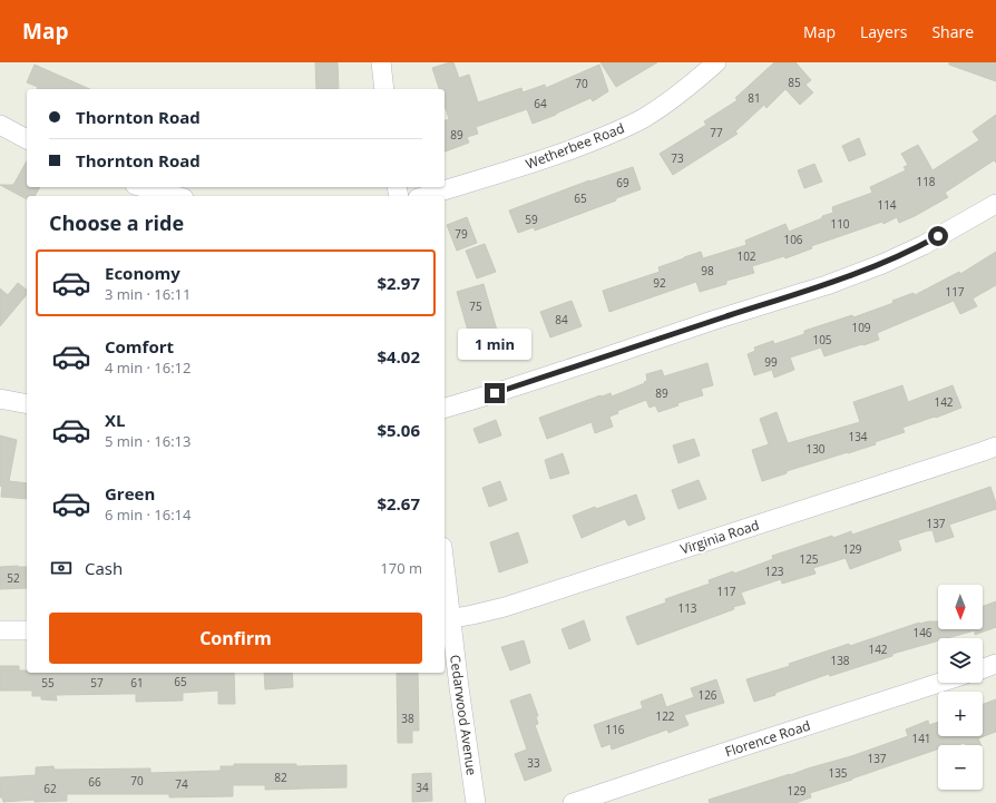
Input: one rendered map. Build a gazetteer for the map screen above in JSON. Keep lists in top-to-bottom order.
{
  "streets": {
    "street": [
      "Wetherbee Road",
      "Virginia Road",
      "Cedarwood Avenue",
      "Florence Road"
    ]
  },
  "crossings": [
    ["Virginia Road", "Cedarwood Avenue"]
  ],
  "house_numbers": [
    "85",
    "70",
    "81",
    "64",
    "77",
    "89",
    "73",
    "118",
    "69",
    "65",
    "114",
    "59",
    "110",
    "79",
    "106",
    "102",
    "98",
    "92",
    "117",
    "75",
    "84",
    "109",
    "105",
    "99",
    "89",
    "142",
    "134",
    "130",
    "137",
    "129",
    "125",
    "123",
    "52",
    "117",
    "113",
    "146",
    "142",
    "138",
    "65",
    "55",
    "57",
    "61",
    "126",
    "122",
    "38",
    "116",
    "141",
    "137",
    "33",
    "135",
    "82",
    "70",
    "66",
    "74",
    "34",
    "62",
    "129"
  ],
  "north": "bottom",
  "page": {
    "header": "Map",
    "nav": ["Map", "Layers", "Share"],
    "banner": ["Thornton Road", "Thornton Road"],
    "heading": "Choose a ride",
    "list": [
      {
        "name": "Economy",
        "note": "3 min · 16:11",
        "value": "$2.97"
      },
      {
        "name": "Comfort",
        "note": "4 min · 16:12",
        "value": "$4.02"
      },
      {
        "name": "XL",
        "note": "5 min · 16:13",
        "value": "$5.06"
      },
      {
        "name": "Green",
        "note": "6 min · 16:14",
        "value": "$2.67"
      }
    ],
    "bubble": "1 min",
    "pay": ["Cash", "170 m"],
    "map_buttons": ["+", "−"],
    "buttons": "Confirm"
  }
}
